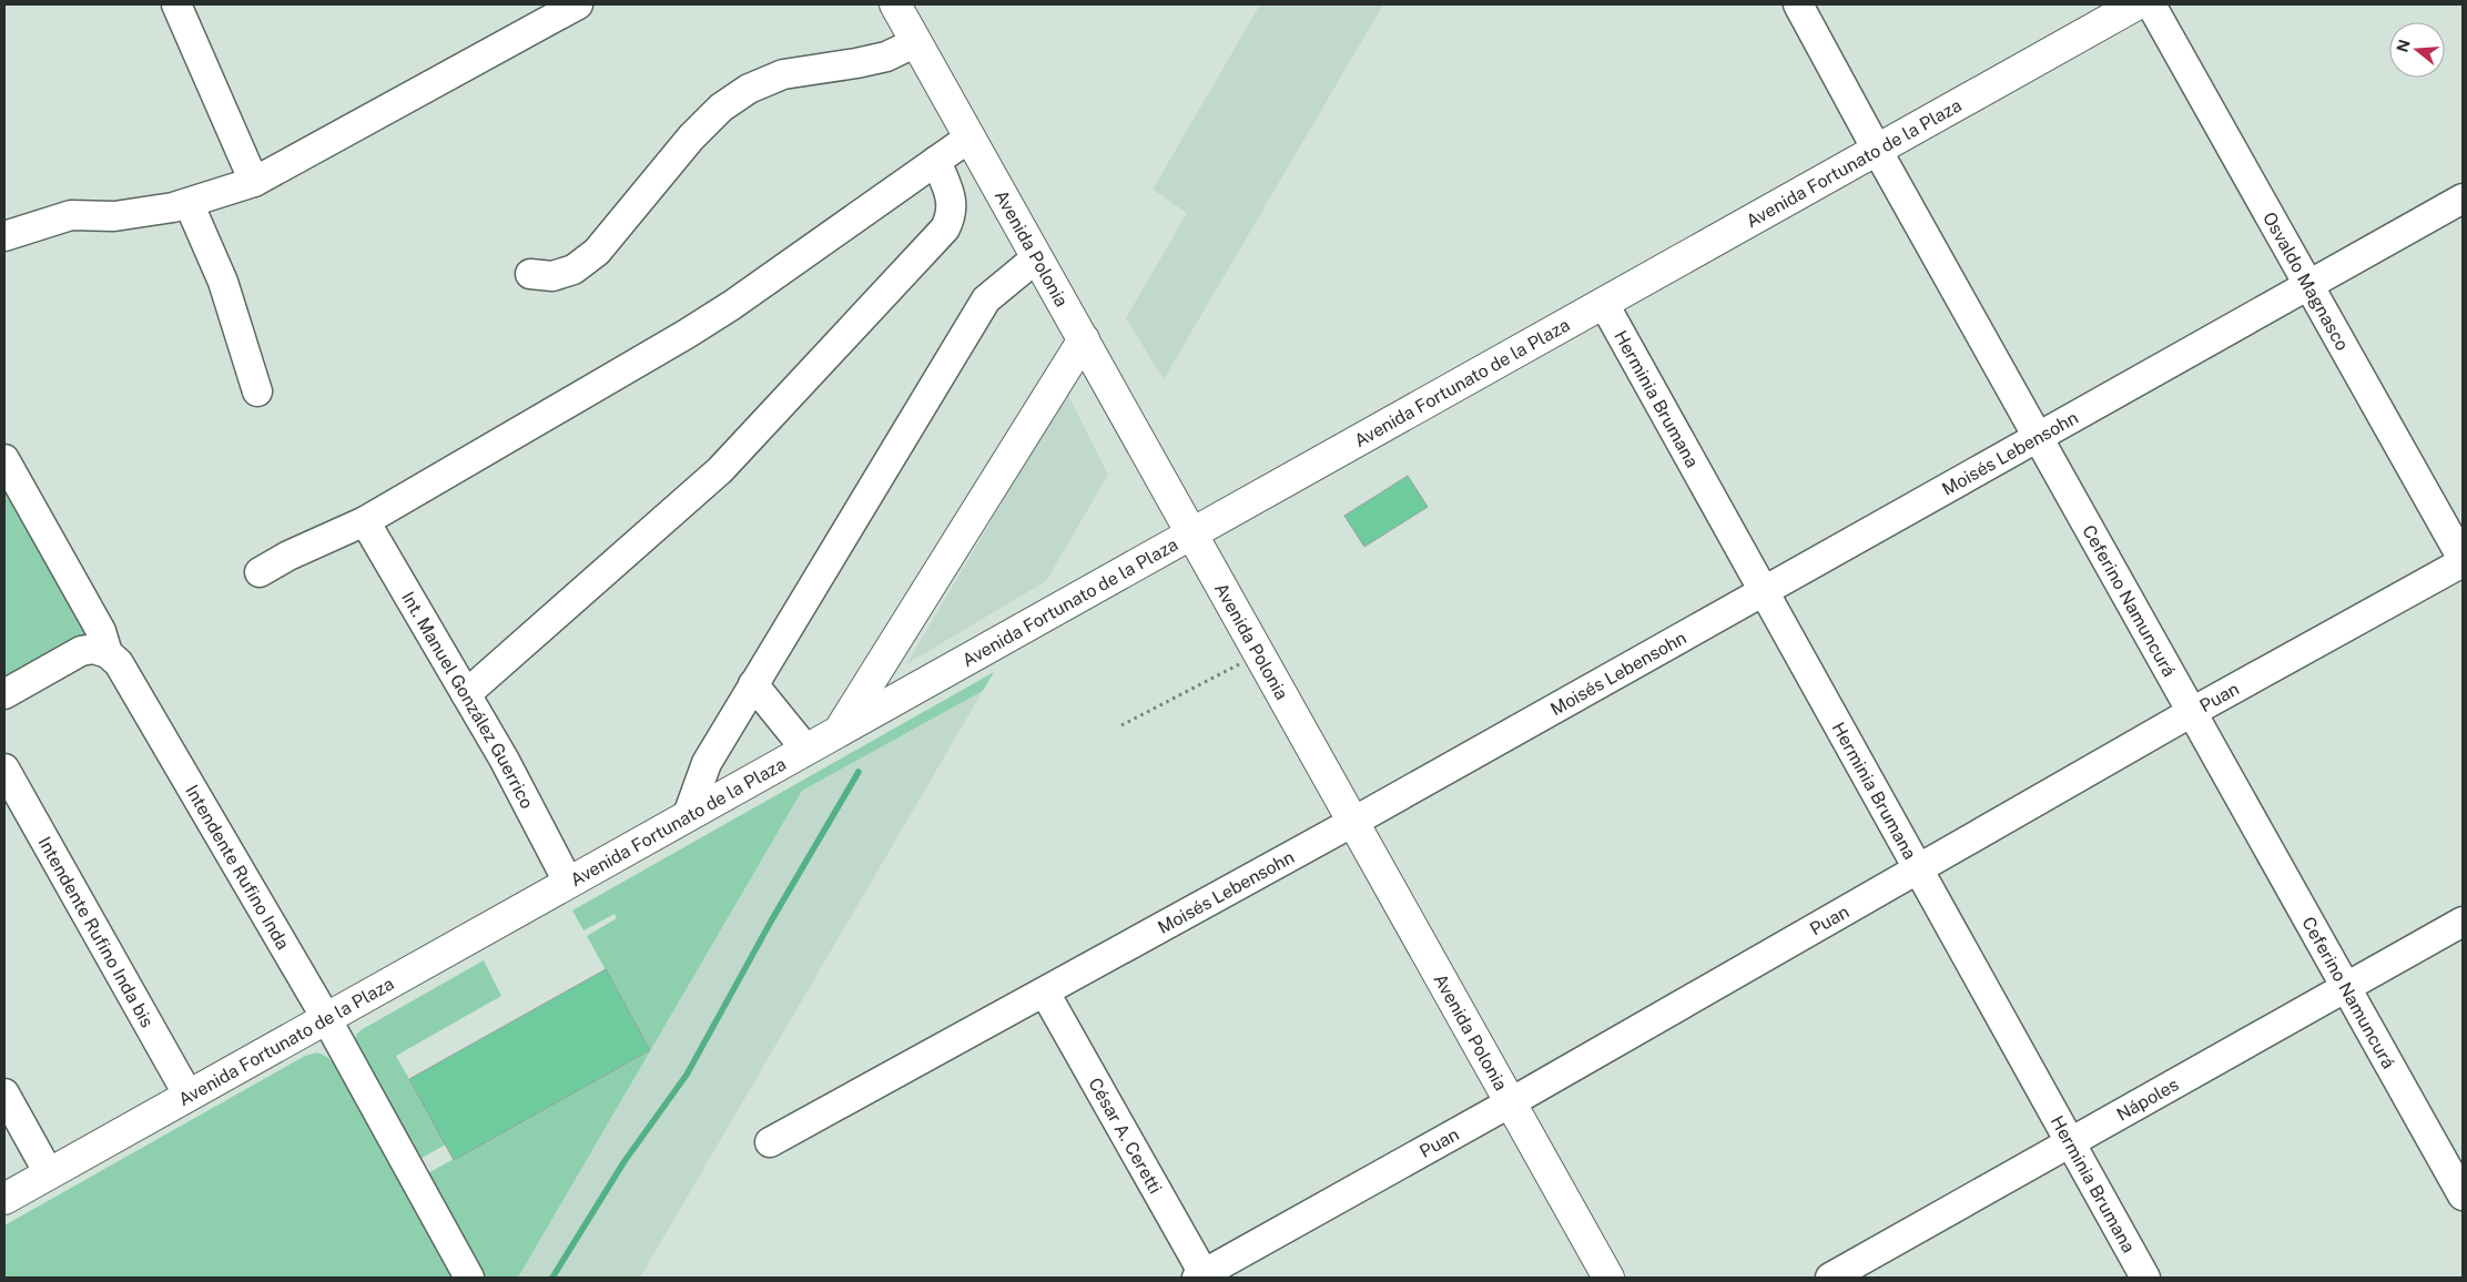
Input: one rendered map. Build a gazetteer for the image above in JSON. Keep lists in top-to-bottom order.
{
  "streets": {
    "main road": ["Avenida Fortunato de la Plaza", "Avenida Polonia"],
    "street": [
      "Osvaldo Magnasco",
      "Herminia Brumana",
      "Moisés Lebensohn",
      "Ceferino Namuncurá",
      "Puan",
      "Int. Manuel González Guerrico",
      "Intendente Rufino Inda",
      "Intendente Rufino Inda bis",
      "Nápoles",
      "César A. Ceretti"
    ]
  },
  "crossings": [
    ["Avenida Fortunato de la Plaza", "Avenida Polonia"],
    ["Avenida Fortunato de la Plaza", "Herminia Brumana"],
    ["Avenida Fortunato de la Plaza", "Ceferino Namuncurá"],
    ["Avenida Fortunato de la Plaza", "Int. Manuel González Guerrico"],
    ["Avenida Fortunato de la Plaza", "Intendente Rufino Inda"],
    ["Avenida Fortunato de la Plaza", "Intendente Rufino Inda bis"],
    ["Avenida Polonia", "Moisés Lebensohn"],
    ["Avenida Polonia", "Puan"],
    ["Osvaldo Magnasco", "Moisés Lebensohn"],
    ["Osvaldo Magnasco", "Puan"],
    ["Herminia Brumana", "Moisés Lebensohn"],
    ["Herminia Brumana", "Puan"],
    ["Herminia Brumana", "Nápoles"],
    ["Moisés Lebensohn", "Ceferino Namuncurá"],
    ["Moisés Lebensohn", "César A. Ceretti"],
    ["Ceferino Namuncurá", "Puan"],
    ["Ceferino Namuncurá", "Nápoles"],
    ["Puan", "César A. Ceretti"]
  ],
  "north": "left"
}
